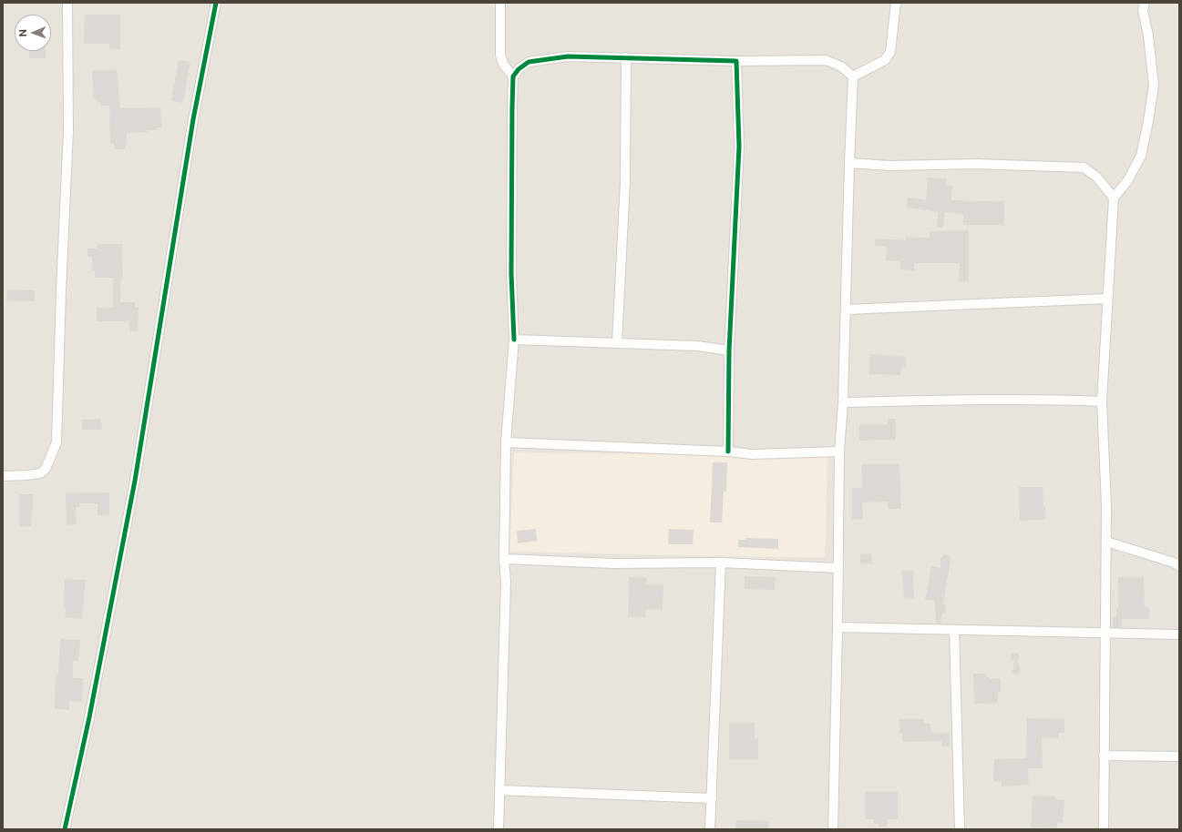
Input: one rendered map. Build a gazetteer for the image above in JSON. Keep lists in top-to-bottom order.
{
  "north": "left"
}
